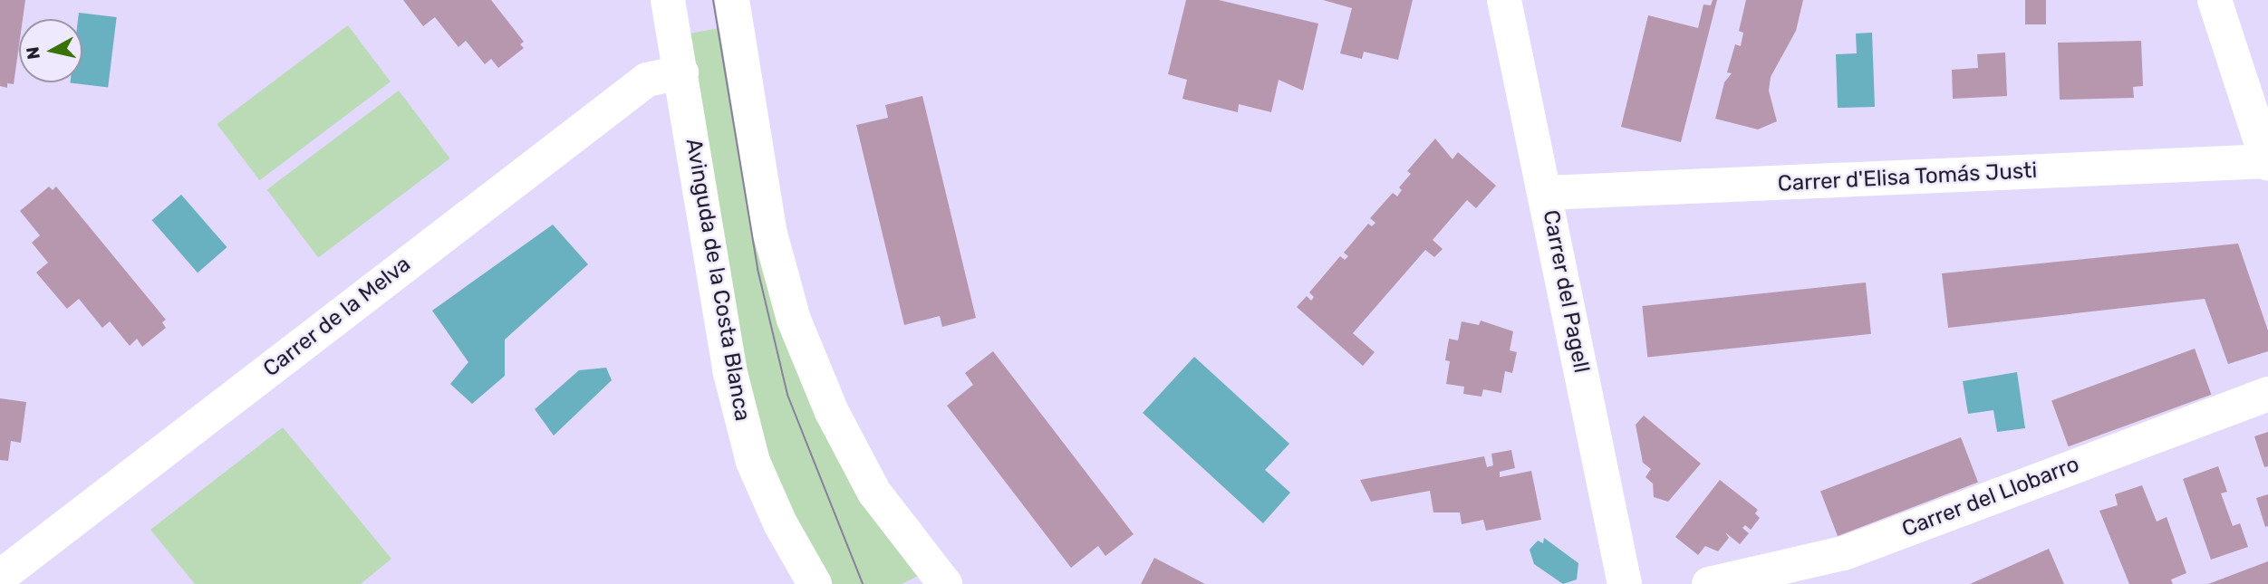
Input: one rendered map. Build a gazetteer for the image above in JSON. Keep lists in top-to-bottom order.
{
  "streets": {
    "street": [
      "Carrer d'Elisa Tomás Justi",
      "Avinguda de la Costa Blanca",
      "Carrer del Pagell",
      "Carrer de la Melva",
      "Carrer del Llobarro"
    ]
  },
  "crossings": [
    ["Carrer d'Elisa Tomás Justi", "Carrer del Pagell"],
    ["Avinguda de la Costa Blanca", "Carrer de la Melva"]
  ],
  "north": "left"
}
